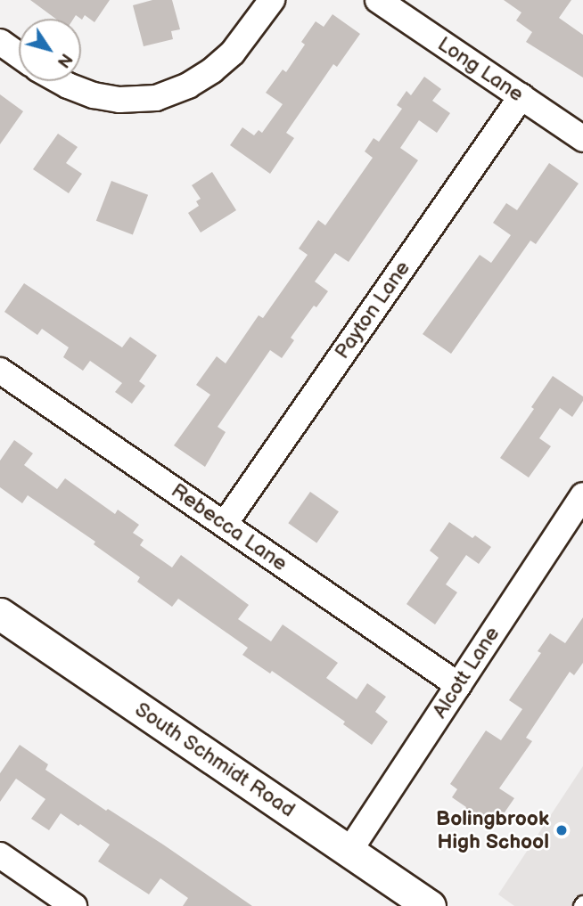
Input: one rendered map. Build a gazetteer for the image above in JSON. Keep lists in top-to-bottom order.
{
  "streets": {
    "street": [
      "Long Lane",
      "Payton Lane",
      "Rebecca Lane",
      "Alcott Lane",
      "South Schmidt Road"
    ]
  },
  "crossings": [
    ["Long Lane", "Payton Lane"],
    ["Payton Lane", "Rebecca Lane"],
    ["Rebecca Lane", "Alcott Lane"],
    ["Alcott Lane", "South Schmidt Road"]
  ],
  "places": ["Bolingbrook High School"],
  "north": "bottom right"
}
